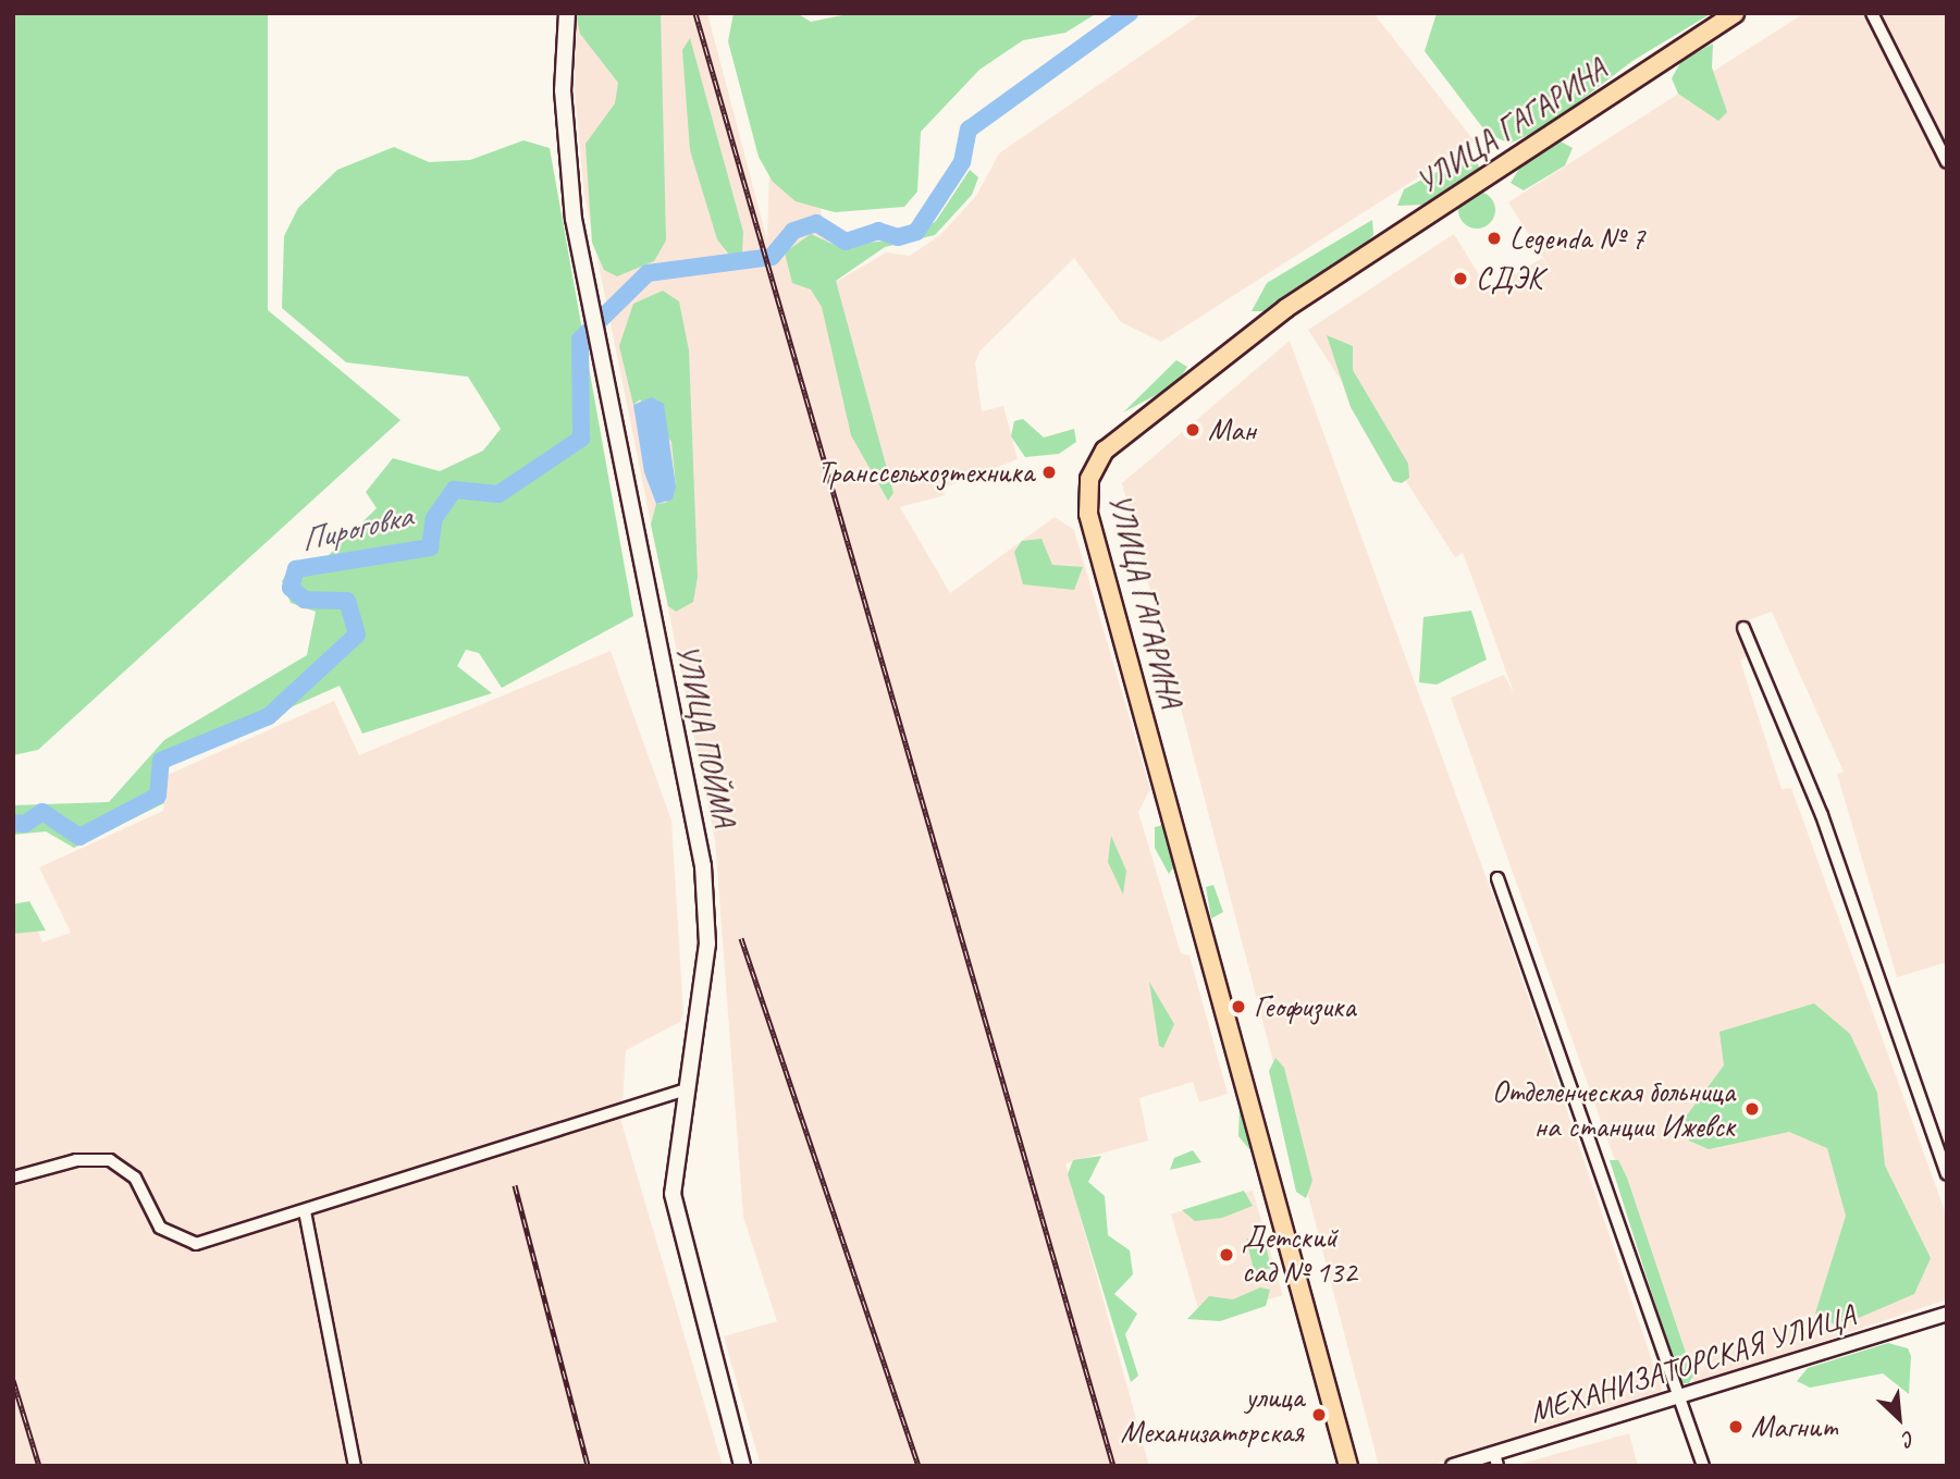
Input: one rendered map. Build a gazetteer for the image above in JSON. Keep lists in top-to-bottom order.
{
  "streets": {
    "main road": ["УЛИЦА ГАГАРИНА", "УЛИЦА ПОЙМА"],
    "street": ["МЕХАНИЗАТОРСКАЯ УЛИЦА"]
  },
  "water": ["Пироговка"],
  "places": [
    "Legenda № 7",
    "СДЭК",
    "Ман",
    "Транссельхозтехника",
    "Геофизика",
    "Отделенческая больница на станции Ижевск",
    "Детский сад № 132",
    "улица Механизаторская",
    "Магнит"
  ],
  "north": "bottom right"
}
